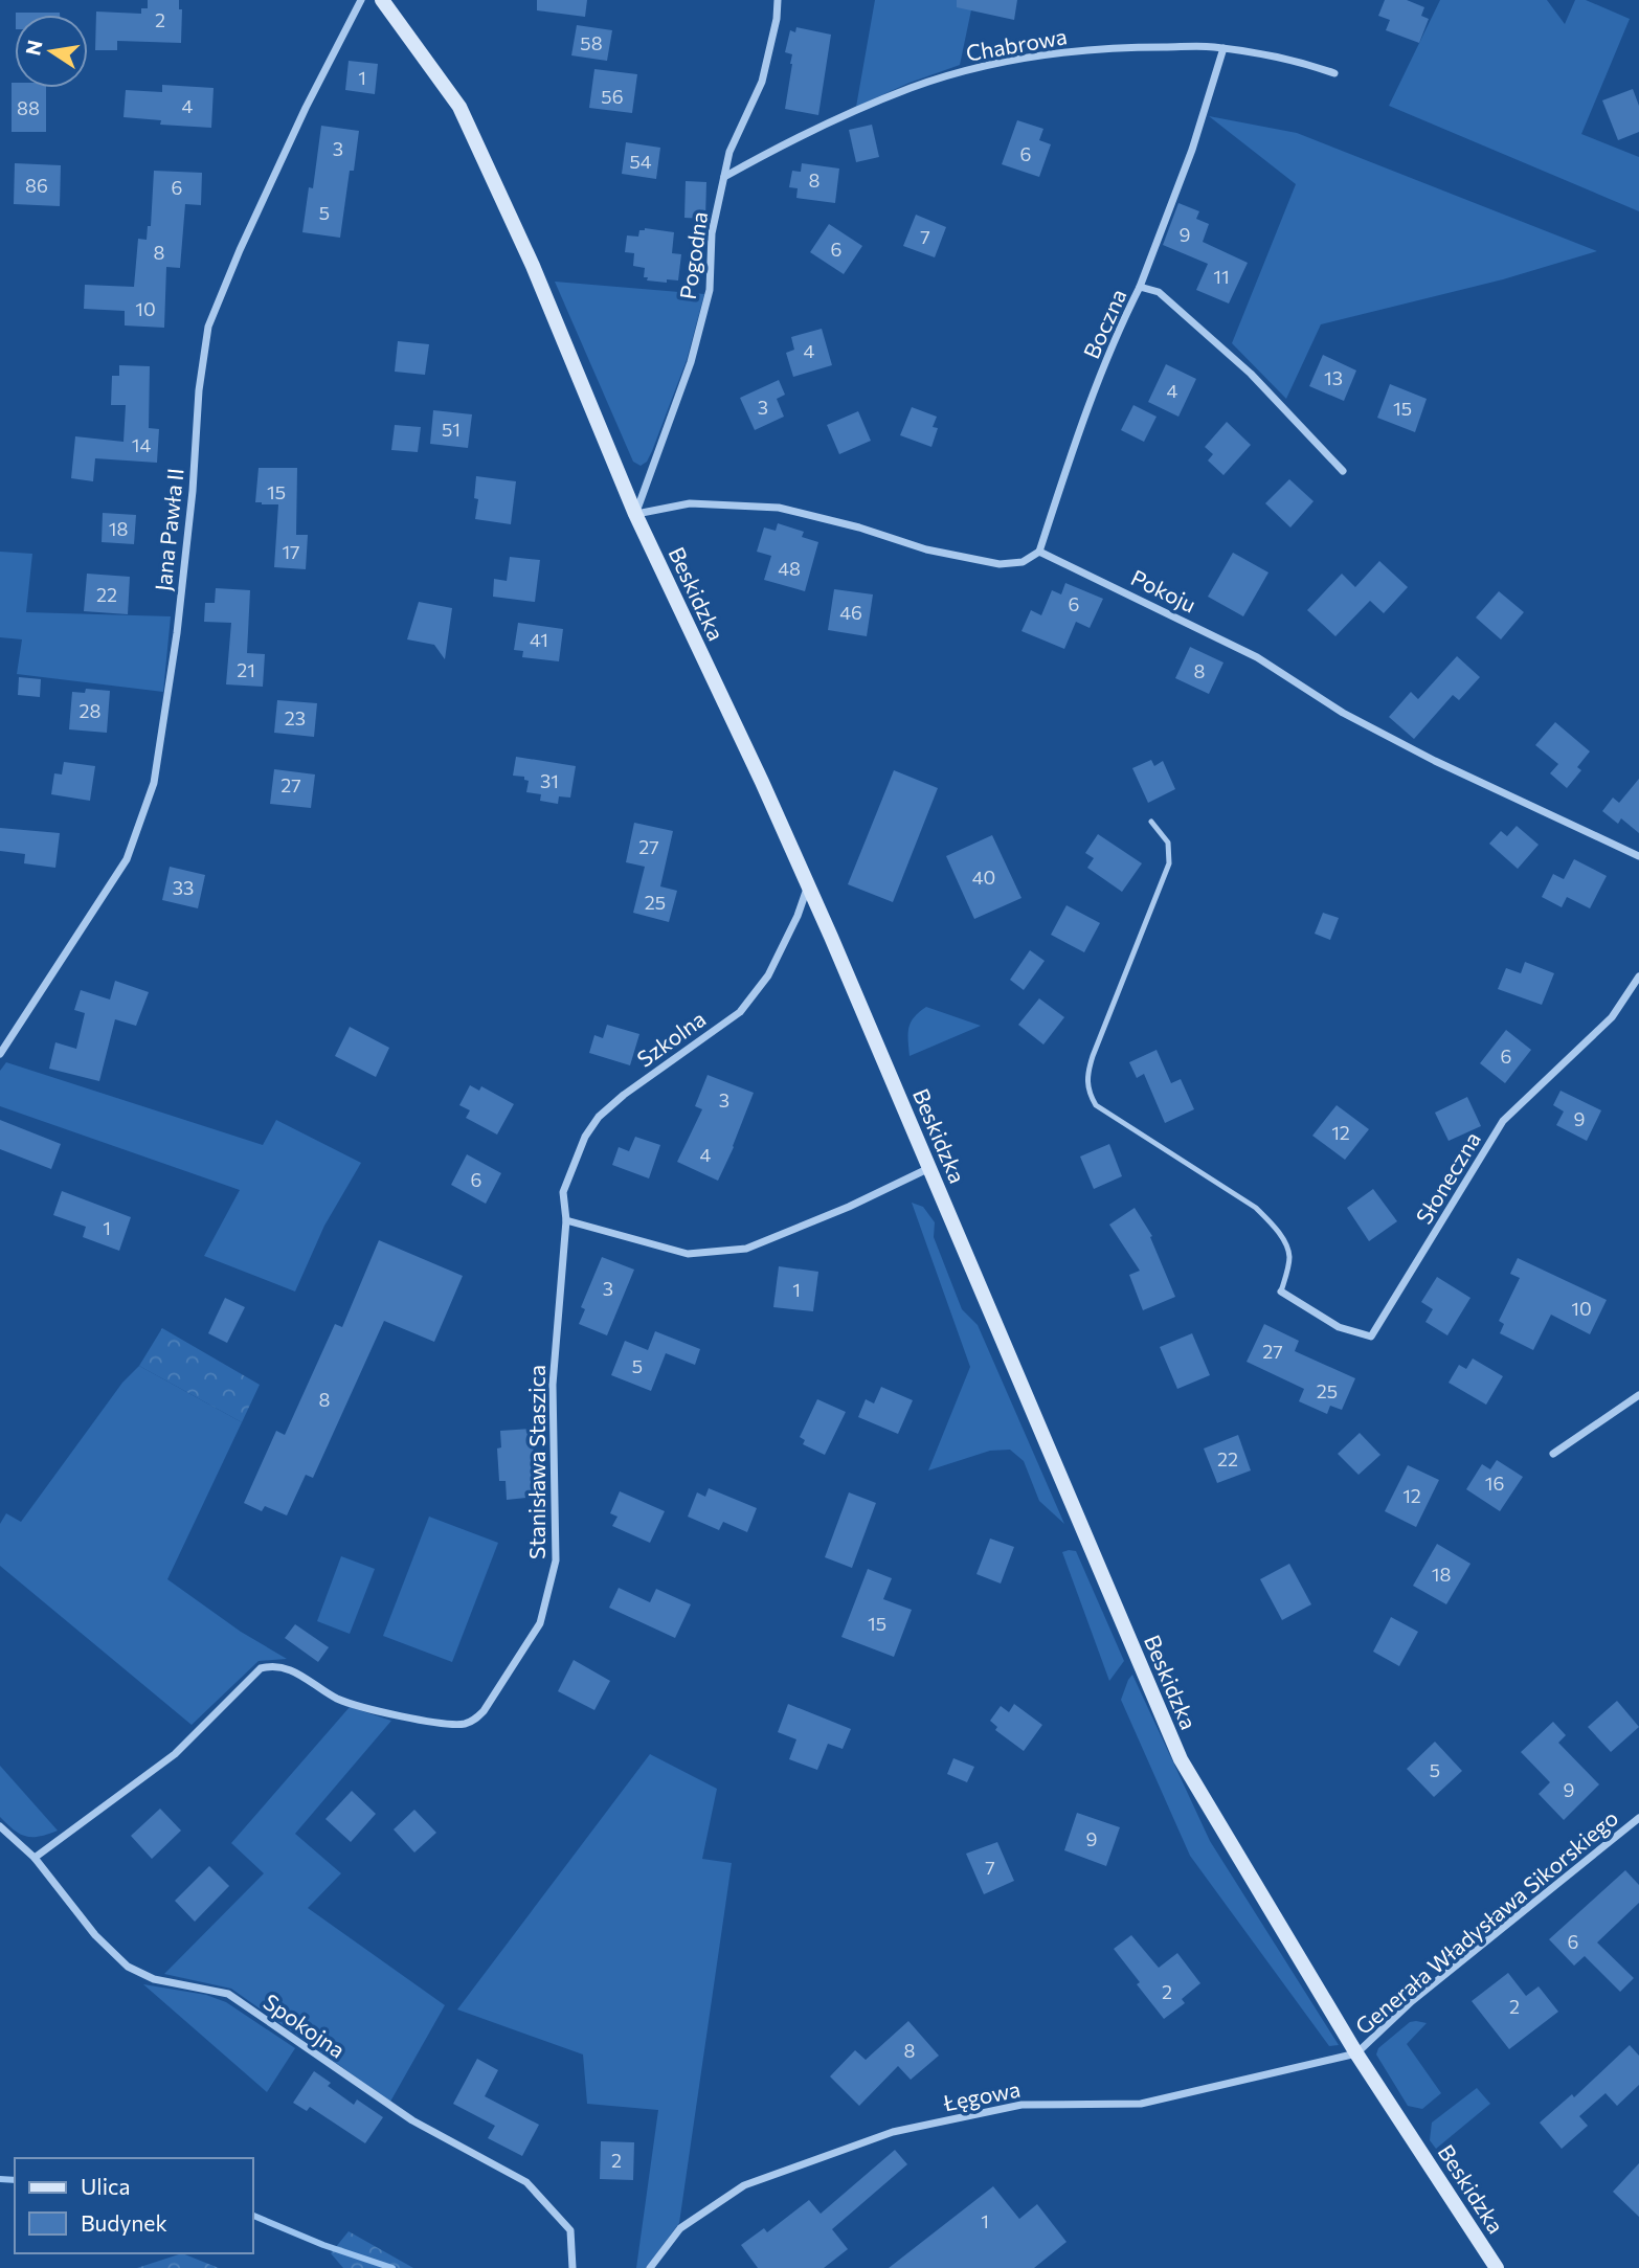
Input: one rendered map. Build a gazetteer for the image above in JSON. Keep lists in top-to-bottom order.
{
  "streets": {
    "street": [
      "Chabrowa",
      "Pogodna",
      "Boczna",
      "Jana Pawła II",
      "Pokoju",
      "Beskidzka",
      "Szkolna",
      "Słoneczna",
      "Stanisława Staszica",
      "Generała Władysława Sikorskiego",
      "Spokojna",
      "Łęgowa"
    ]
  },
  "crossings": [
    ["Chabrowa", "Pogodna"],
    ["Pogodna", "Beskidzka"],
    ["Boczna", "Pokoju"],
    ["Beskidzka", "Szkolna"],
    ["Beskidzka", "Generała Władysława Sikorskiego"],
    ["Beskidzka", "Łęgowa"],
    ["Szkolna", "Stanisława Staszica"],
    ["Stanisława Staszica", "Spokojna"],
    ["Generała Władysława Sikorskiego", "Łęgowa"]
  ],
  "house_numbers": [
    "2",
    "58",
    "1",
    "56",
    "4",
    "88",
    "3",
    "6",
    "54",
    "8",
    "86",
    "6",
    "5",
    "9",
    "7",
    "6",
    "8",
    "11",
    "10",
    "4",
    "13",
    "4",
    "3",
    "15",
    "51",
    "14",
    "15",
    "18",
    "17",
    "48",
    "22",
    "6",
    "46",
    "41",
    "21",
    "8",
    "28",
    "23",
    "31",
    "27",
    "27",
    "40",
    "33",
    "25",
    "6",
    "3",
    "9",
    "12",
    "4",
    "6",
    "1",
    "3",
    "1",
    "10",
    "27",
    "5",
    "25",
    "8",
    "22",
    "16",
    "12",
    "18",
    "15",
    "5",
    "9",
    "9",
    "7",
    "6",
    "2",
    "2",
    "8",
    "2",
    "1"
  ],
  "legend": ["Ulica", "Budynek"],
  "north": "left"
}
